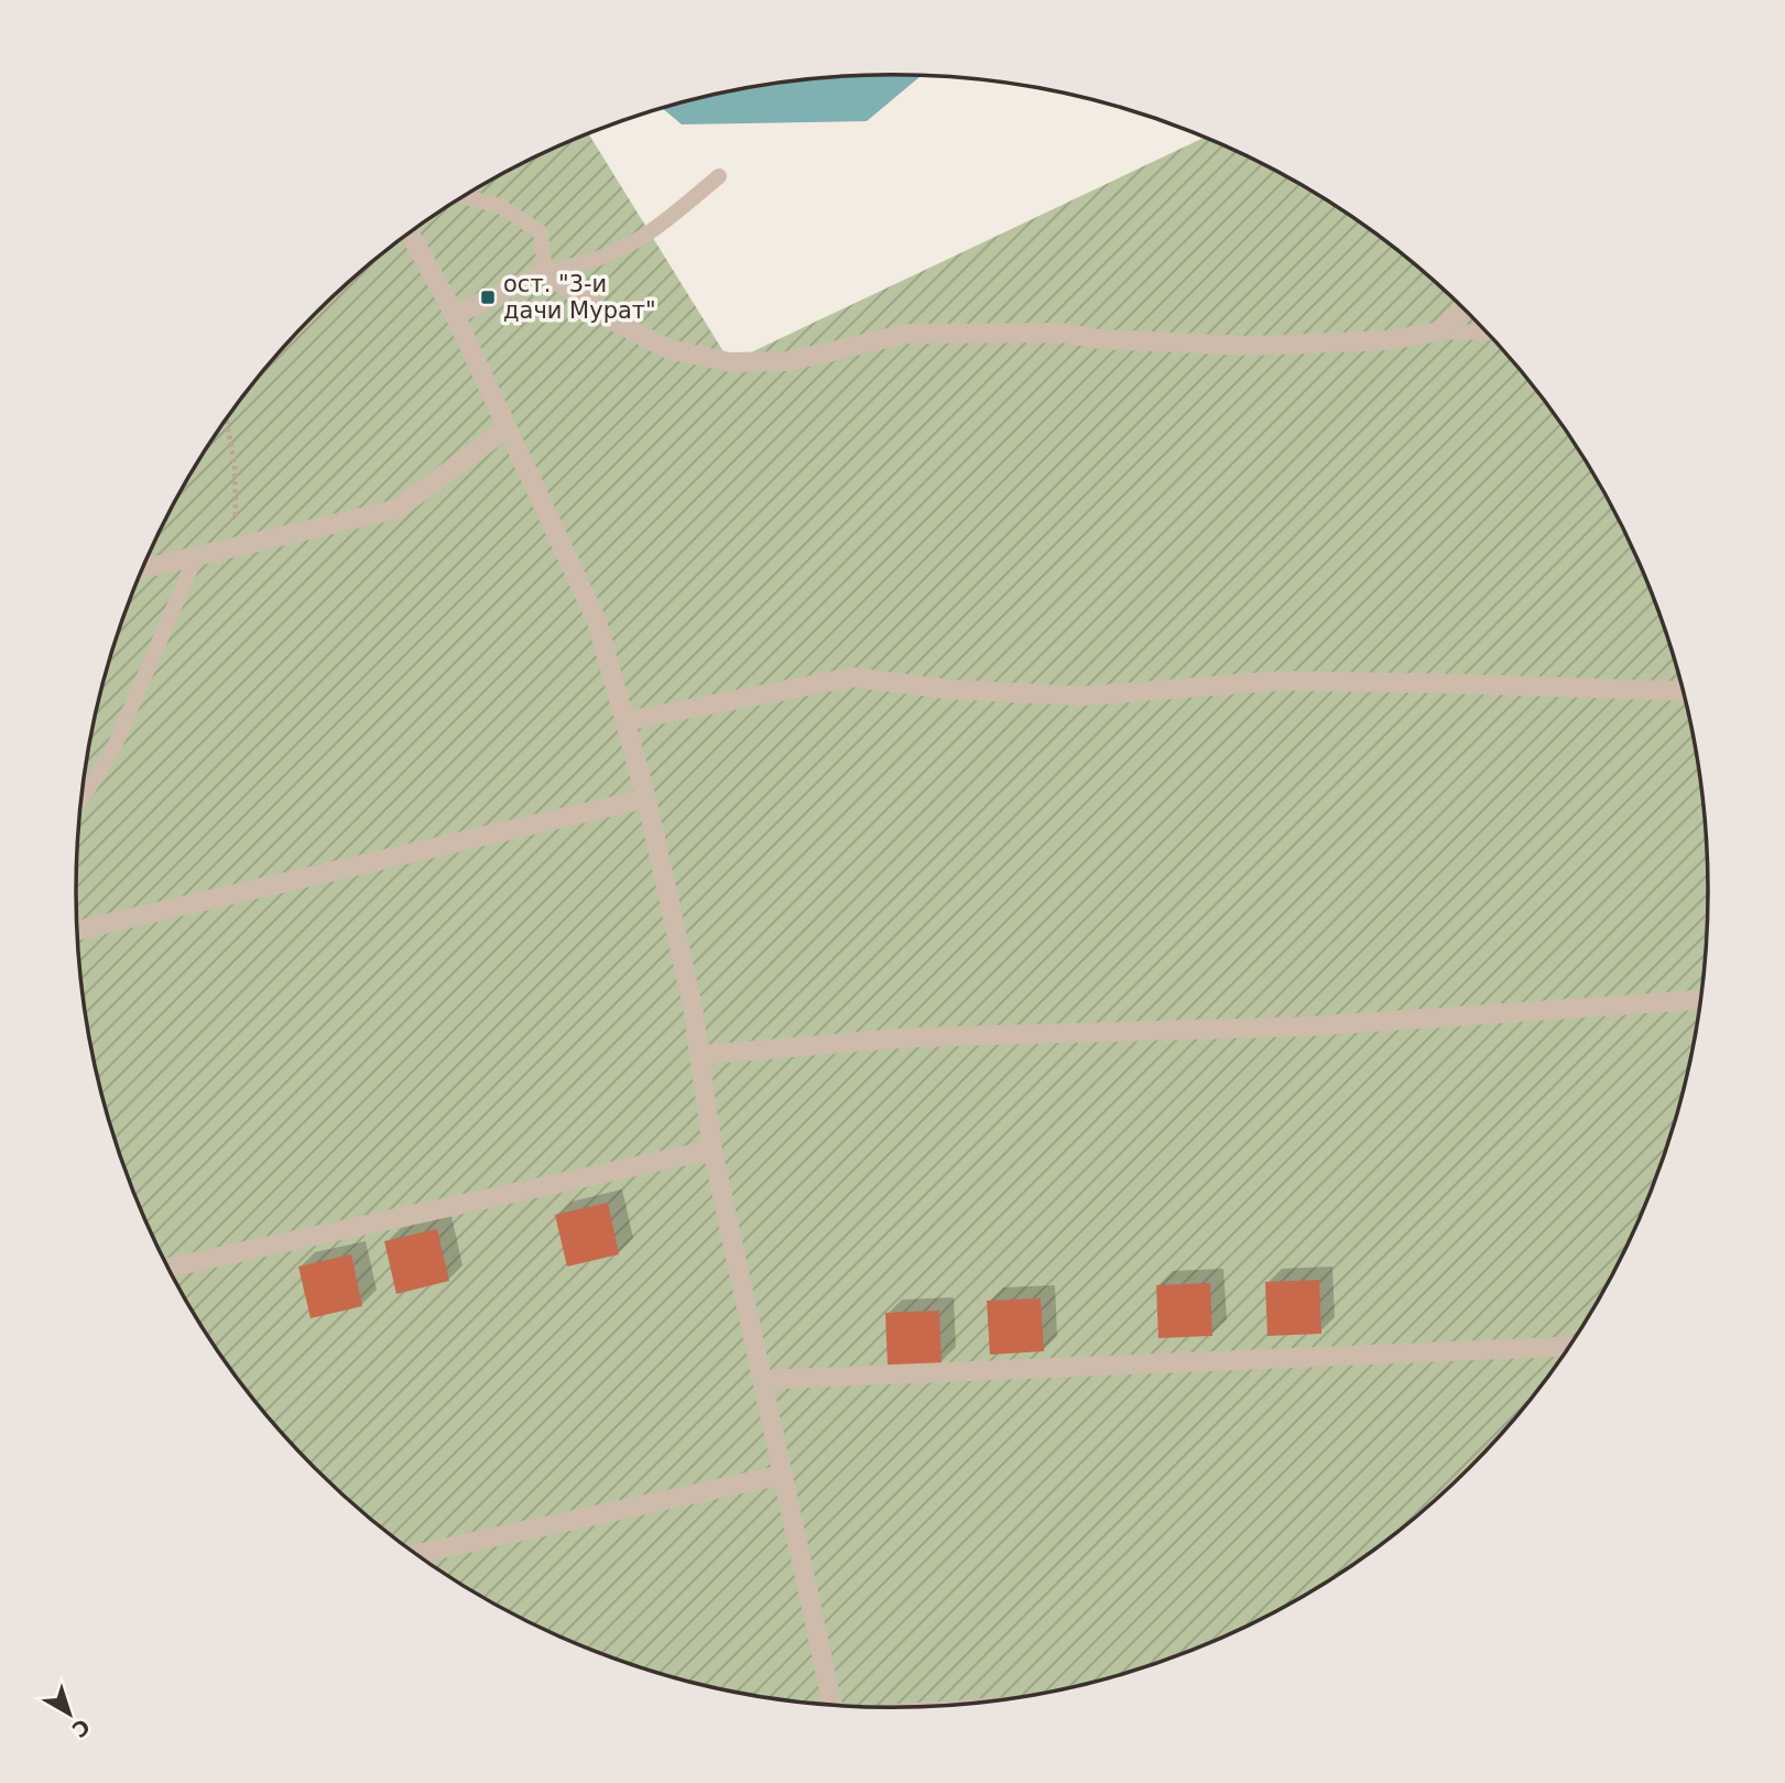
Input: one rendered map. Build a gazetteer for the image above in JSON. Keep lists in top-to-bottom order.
{
  "places": {
    "transit": ["ост. \"3-и дачи Мурат\""]
  },
  "north": "bottom right"
}
